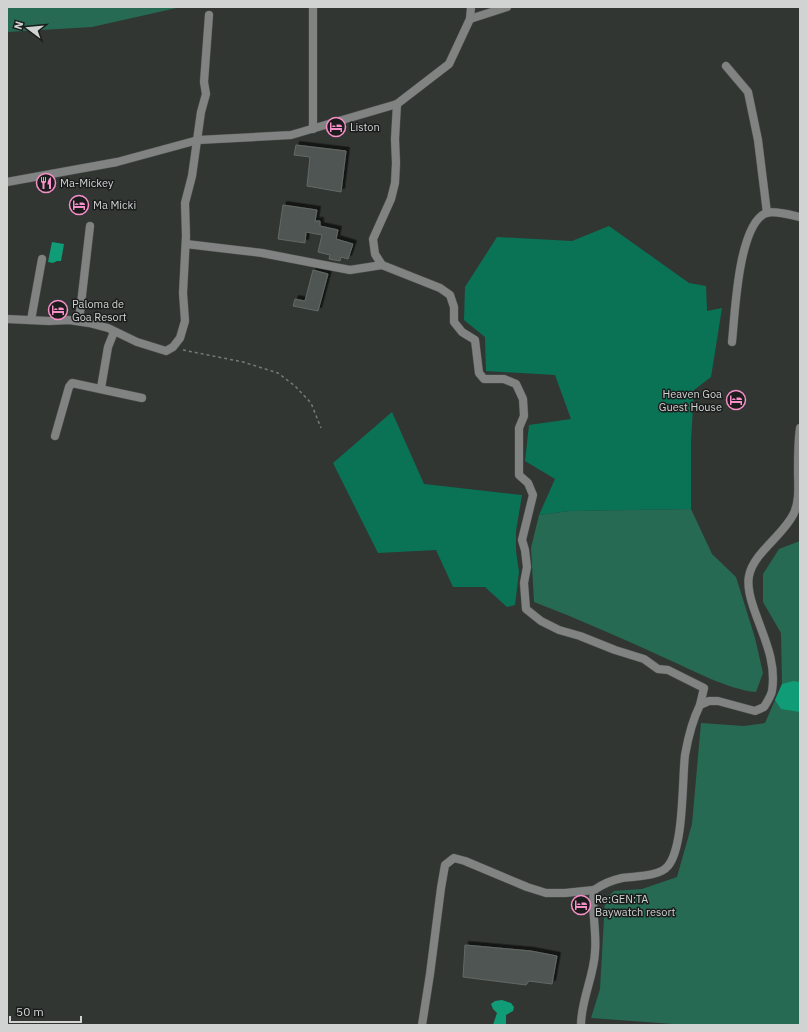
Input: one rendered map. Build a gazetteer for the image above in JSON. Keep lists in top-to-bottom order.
{
  "places": {
    "hotel": [
      "Liston",
      "Ma Micki",
      "Paloma de Goa Resort",
      "Heaven Goa Guest House",
      "Re:GEN:TA Baywatch resort"
    ],
    "restaurant": ["Ma-Mickey"]
  },
  "scale_bar": "50 m",
  "north": "left"
}
